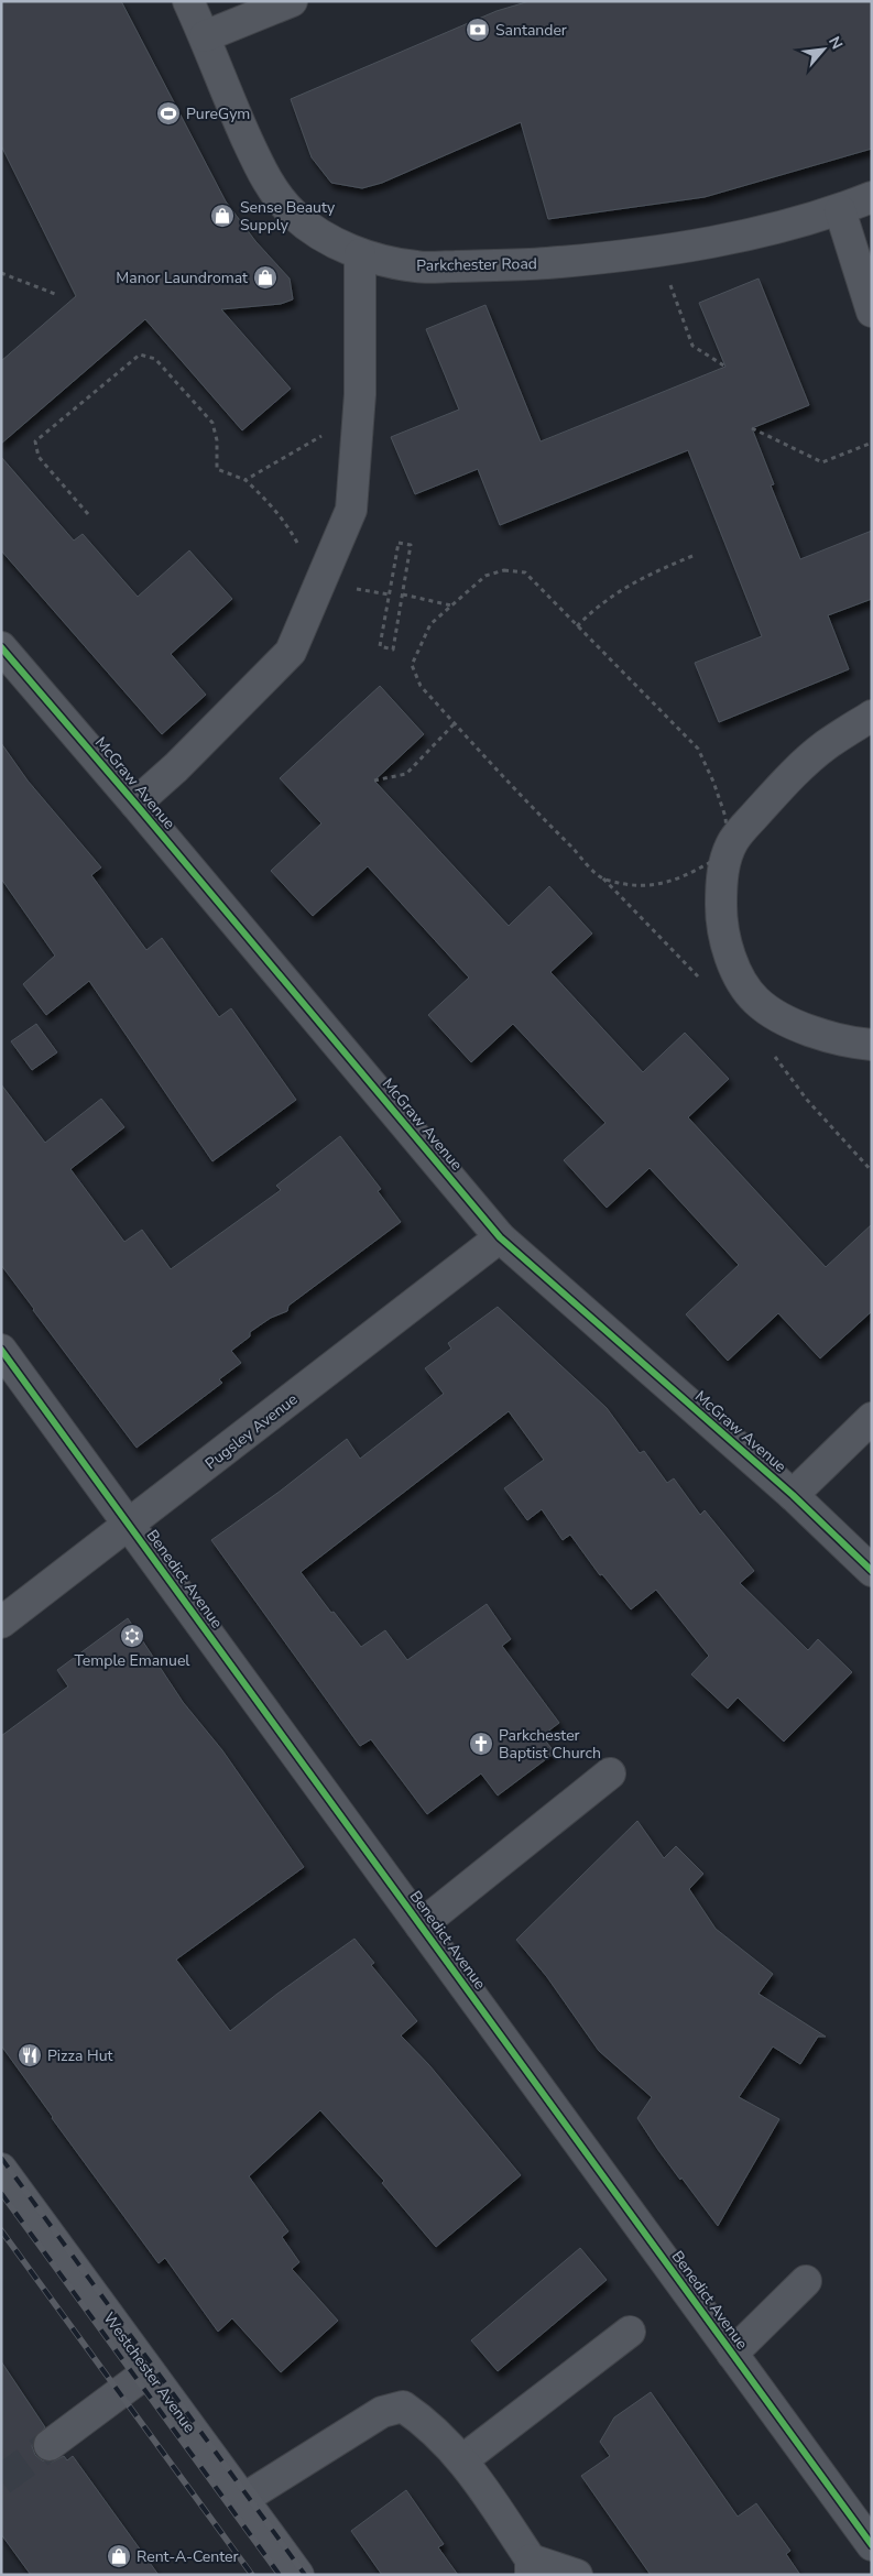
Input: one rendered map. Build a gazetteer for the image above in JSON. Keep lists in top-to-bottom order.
{
  "streets": {
    "main road": ["Westchester Avenue"],
    "street": [
      "Parkchester Road",
      "McGraw Avenue",
      "Pugsley Avenue",
      "Benedict Avenue"
    ]
  },
  "crossings": [
    ["McGraw Avenue", "Pugsley Avenue"],
    ["Pugsley Avenue", "Benedict Avenue"]
  ],
  "places": {
    "bank": ["Santander"],
    "sports": ["PureGym"],
    "shop": ["Sense Beauty Supply", "Manor Laundromat", "Rent-A-Center"],
    "synagogue": ["Temple Emanuel"],
    "church": ["Parkchester Baptist Church"],
    "restaurant": ["Pizza Hut"]
  },
  "north": "top right"
}
